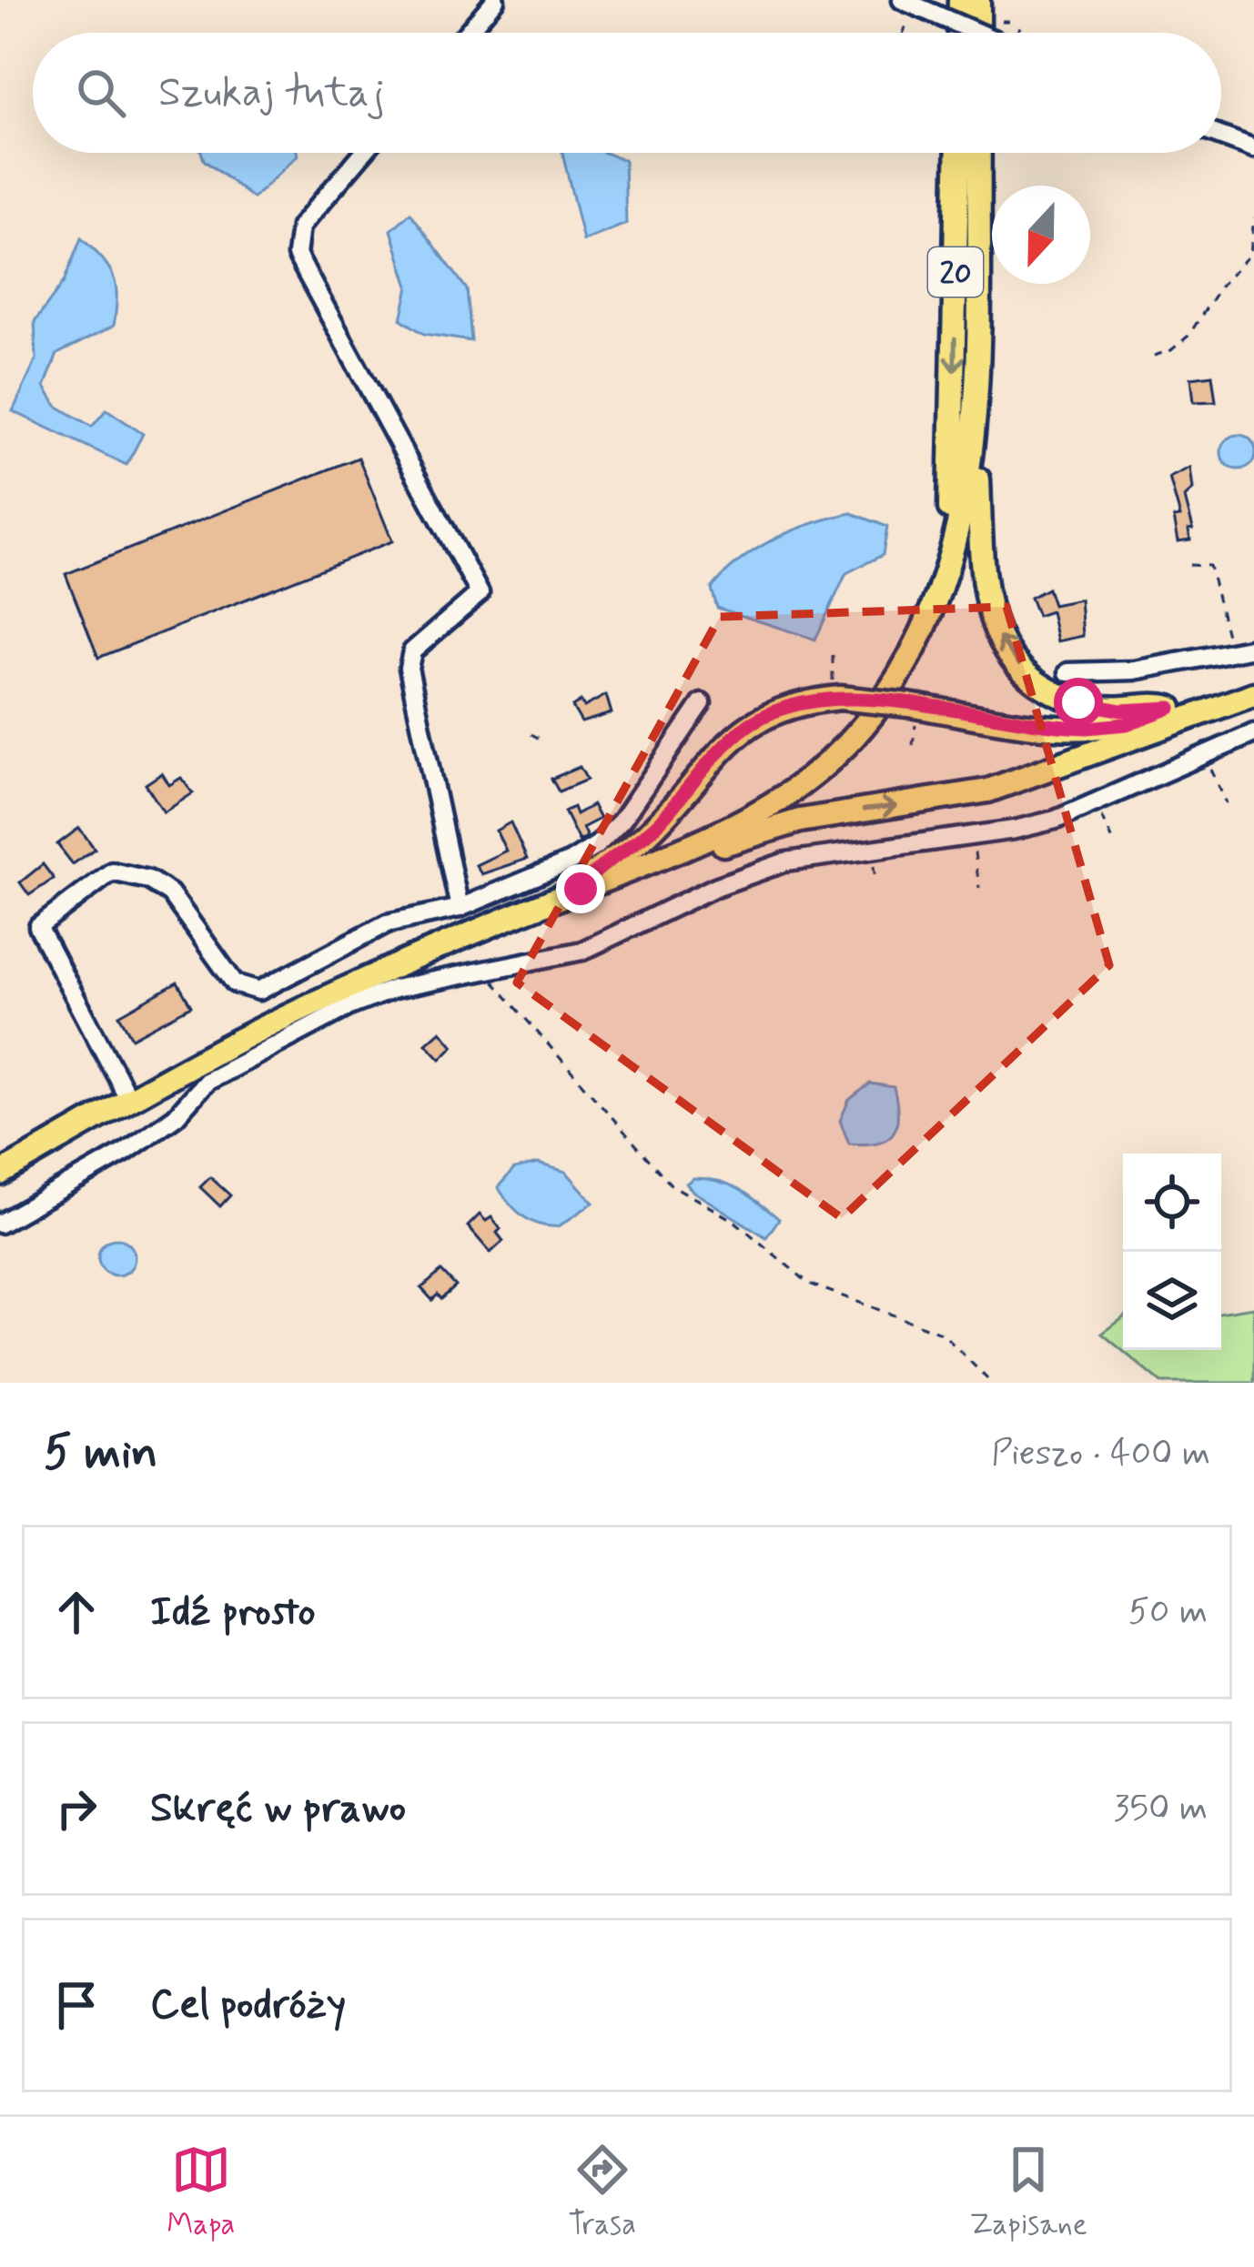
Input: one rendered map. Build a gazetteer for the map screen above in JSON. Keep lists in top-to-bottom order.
{
  "streets": {
    "main road": ["20"]
  },
  "north": "bottom",
  "page": {
    "search": "Szukaj tutaj",
    "heading": ["5 min", "Pieszo · 400 m"],
    "list": [
      ["Idź prosto", "50 m"],
      ["Skręć w prawo", "350 m"],
      "Cel podróży"
    ],
    "nav": ["Mapa", "Trasa", "Zapisane"]
  }
}
